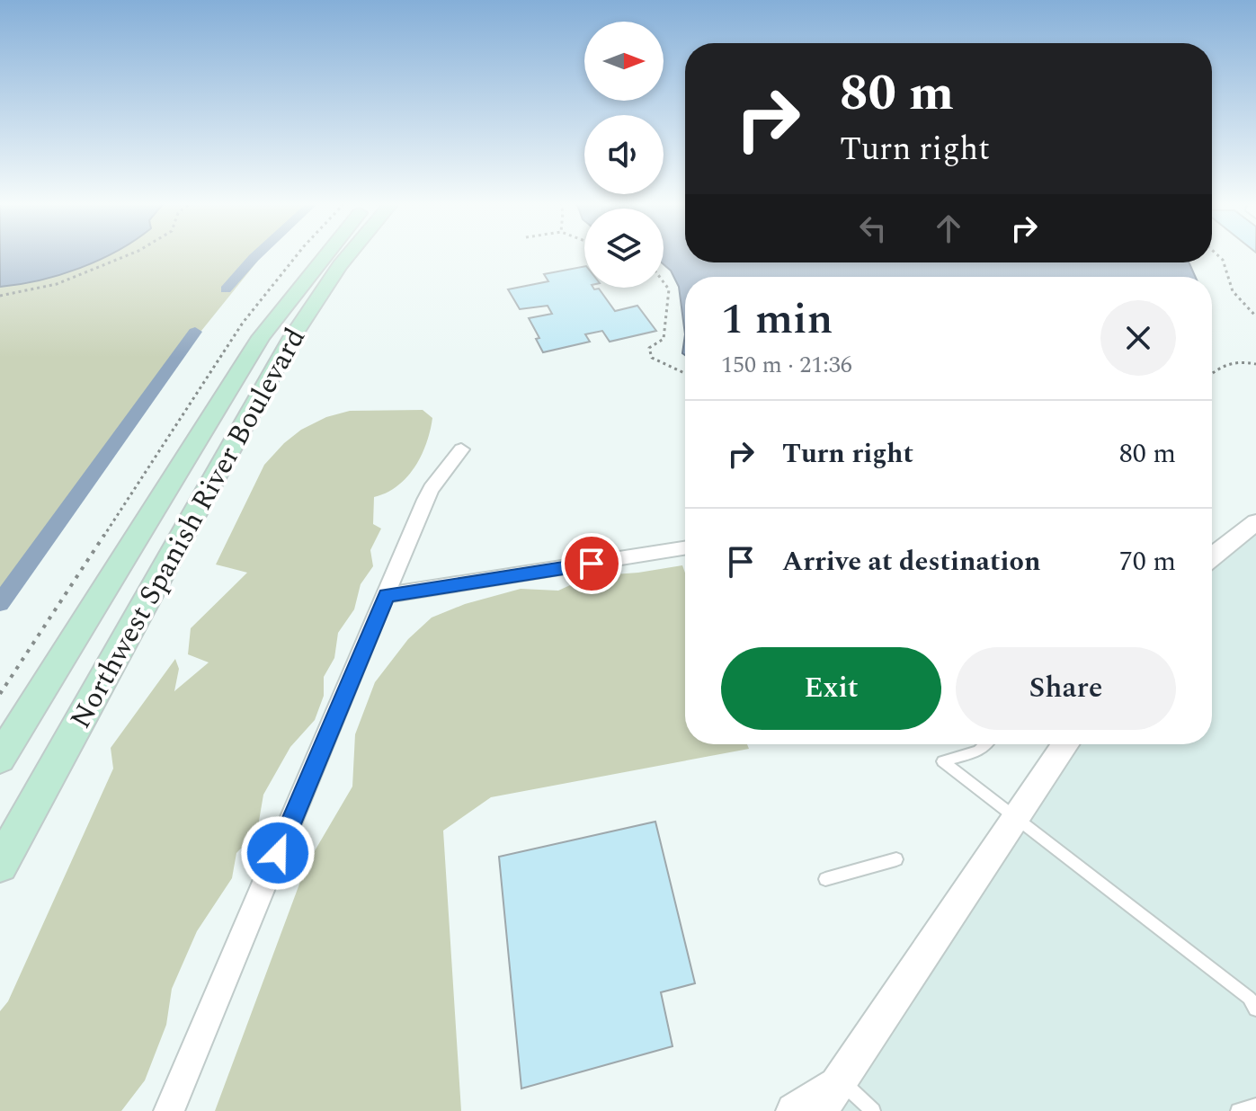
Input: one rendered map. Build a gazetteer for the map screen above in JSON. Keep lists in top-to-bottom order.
{
  "streets": {
    "main road": ["Northwest Spanish River Boulevard"]
  },
  "north": "right",
  "page": {
    "turn": ["80 m", "Turn right"],
    "heading": ["1 min", "150 m · 21:36"],
    "list": [
      {
        "name": "Turn right",
        "value": "80 m"
      },
      {
        "name": "Arrive at destination",
        "value": "70 m"
      }
    ],
    "buttons": ["Exit", "Share"]
  }
}
